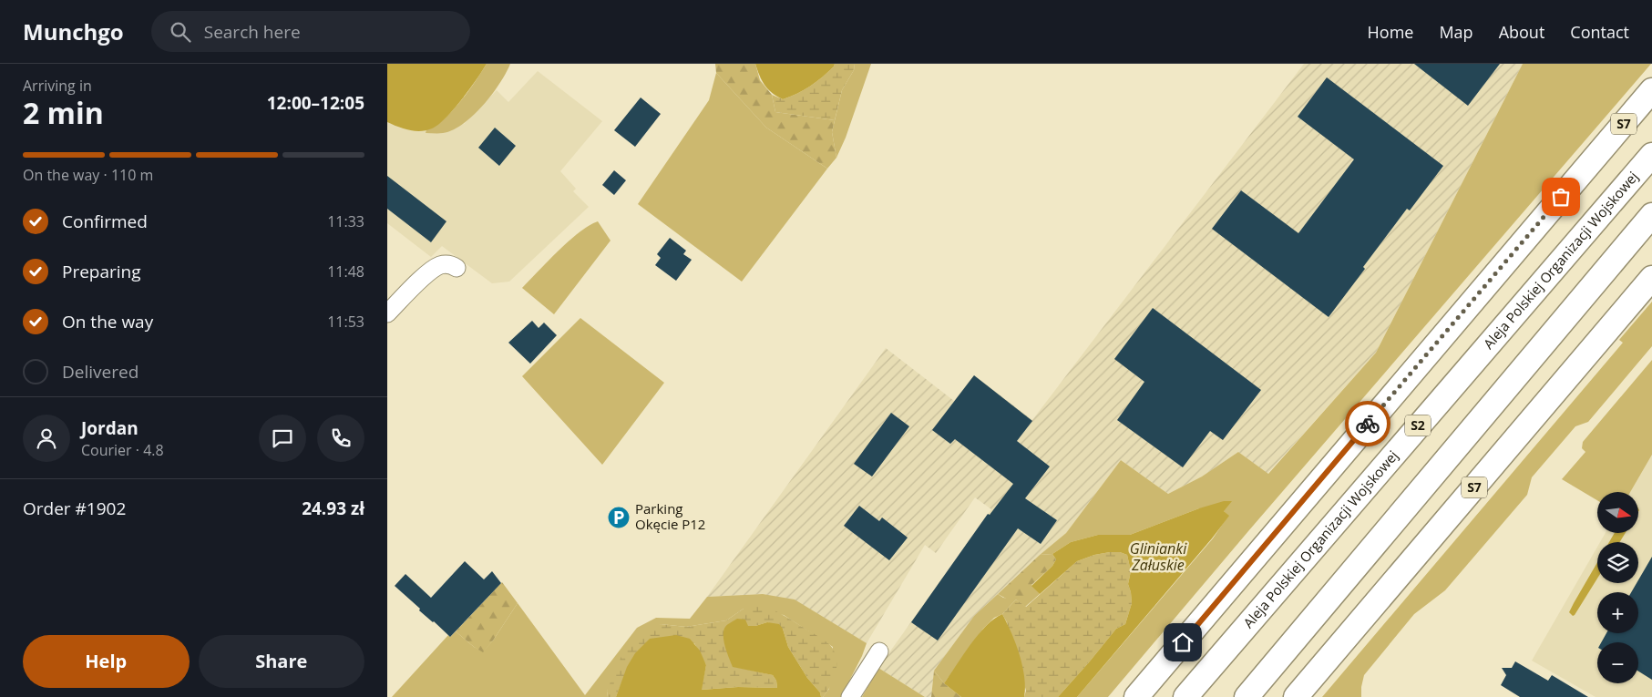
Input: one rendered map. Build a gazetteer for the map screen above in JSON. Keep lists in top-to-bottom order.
{
  "streets": {
    "highway": ["S7", "Aleja Polskiej Organizacji Wojskowej", "S2"]
  },
  "water": ["Glinianki Załuskie"],
  "places": {
    "parking": ["Parking Okęcie P12"]
  },
  "north": "right",
  "page": {
    "header": "Munchgo",
    "search": "Search here",
    "nav": [
      "Home",
      "Map",
      "About",
      "Contact"
    ],
    "heading": ["2 min", "Arriving in", "12:00–12:05"],
    "panel": [
      "Jordan",
      "Courier · 4.8",
      "Order #1902",
      "24.93 zł"
    ],
    "bar": "On the way · 110 m",
    "list": [
      ["Confirmed", "11:33"],
      ["Preparing", "11:48"],
      ["On the way", "11:53"],
      "Delivered"
    ],
    "map_buttons": ["+", "−"],
    "buttons": ["Help", "Share"]
  }
}
